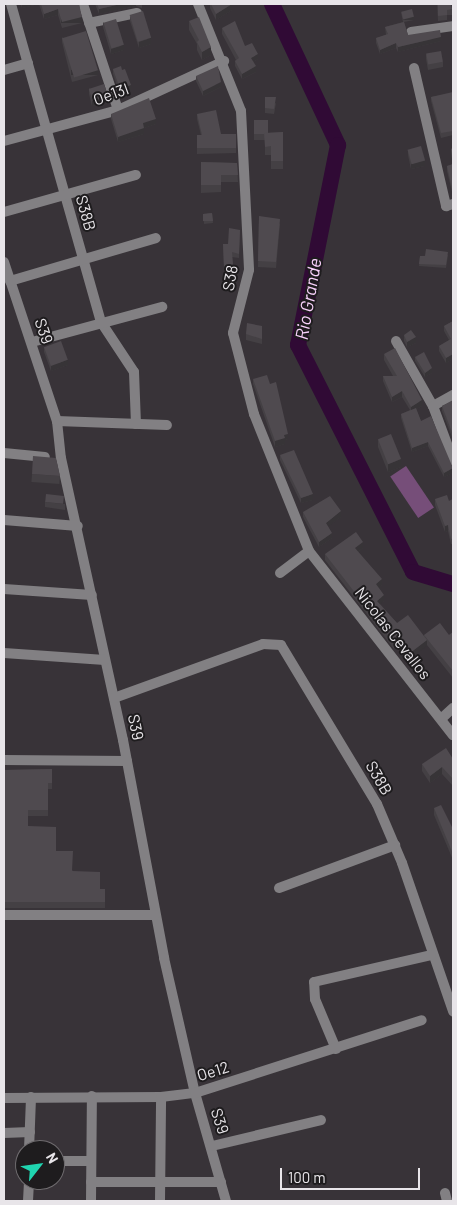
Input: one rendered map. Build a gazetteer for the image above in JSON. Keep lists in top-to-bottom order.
{
  "streets": {
    "street": [
      "Oe13I",
      "S38B",
      "S38",
      "S39",
      "Nicolas Cevallos",
      "Oe12"
    ]
  },
  "crossings": [
    ["Oe13I", "S38B"],
    ["Oe13I", "S38"],
    ["S38B", "S39"],
    ["S38", "Nicolas Cevallos"],
    ["S39", "Oe12"]
  ],
  "water": ["Rio Grande"],
  "scale_bar": "100 m",
  "north": "top right"
}
